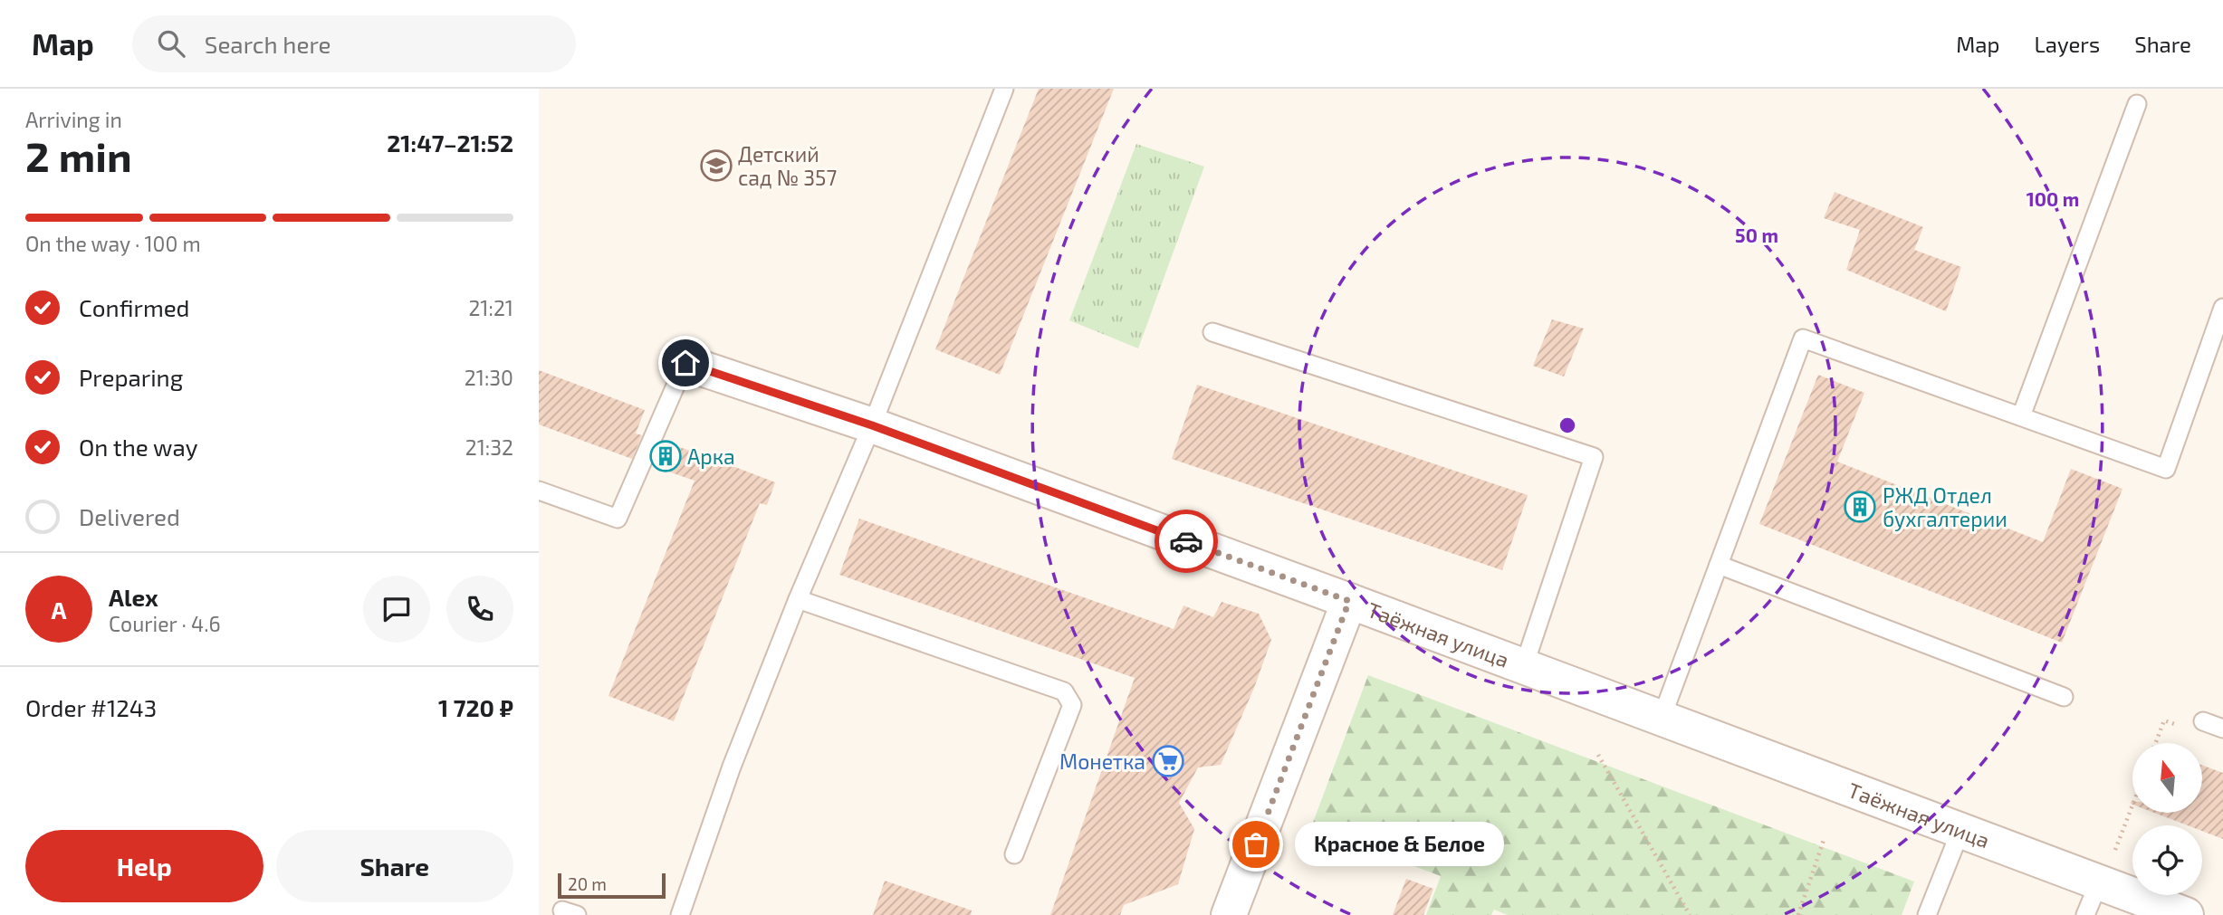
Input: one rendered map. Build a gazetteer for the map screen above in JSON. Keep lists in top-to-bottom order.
{
  "streets": {
    "street": ["Таёжная улица"]
  },
  "places": {
    "school or university": ["Детский сад № 357"],
    "building": ["Арка", "РЖД Отдел бухгалтерии"],
    "supermarket": ["Монетка"],
    "other": ["Красное & Белое"]
  },
  "scale_bar": "20 m",
  "north": "top",
  "page": {
    "header": "Map",
    "search": "Search here",
    "nav": ["Map", "Layers", "Share"],
    "heading": ["2 min", "Arriving in", "21:47–21:52"],
    "panel": [
      "Alex",
      "Courier · 4.6",
      "Order #1243",
      "1 720 ₽"
    ],
    "bar": "On the way · 100 m",
    "list": [
      ["Confirmed", "21:21"],
      ["Preparing", "21:30"],
      ["On the way", "21:32"],
      "Delivered"
    ],
    "round": "A",
    "buttons": ["Help", "Share"],
    "bubble": "Красное & Белое",
    "scale": "20 m"
  },
  "rings": ["100 m", "50 m"]
}
